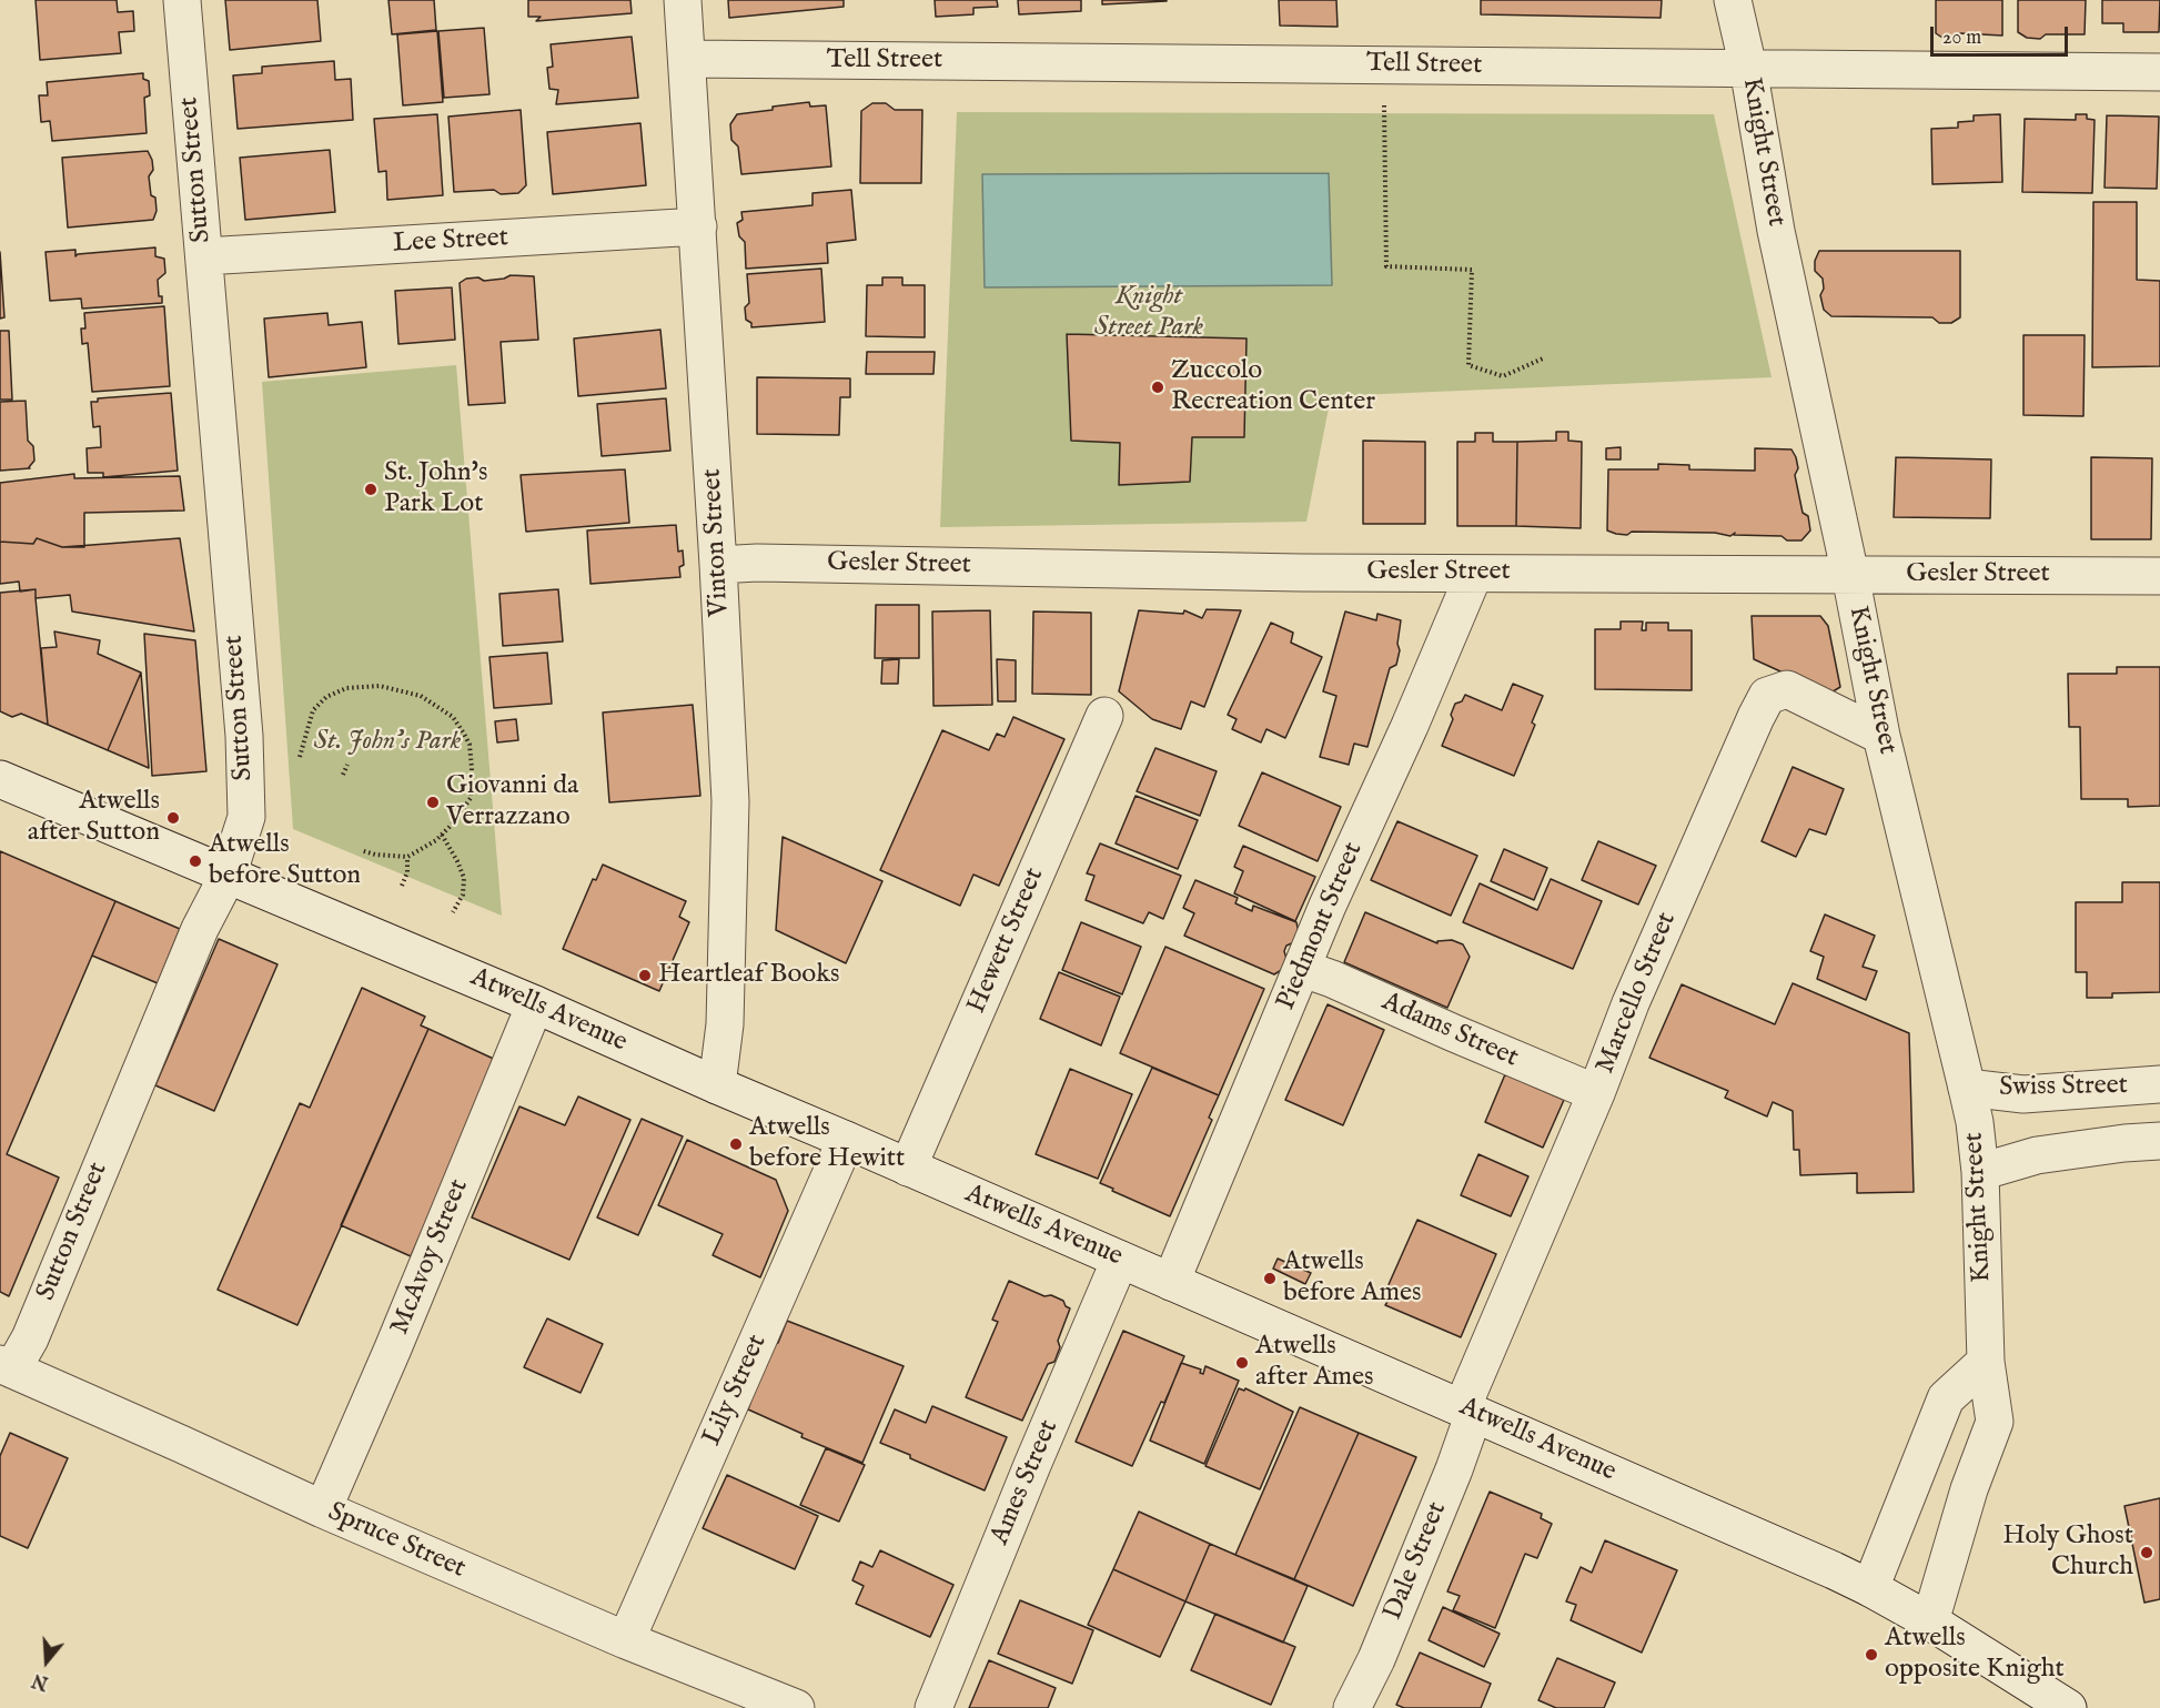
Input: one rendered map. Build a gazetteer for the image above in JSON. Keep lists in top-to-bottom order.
{
  "streets": {
    "street": [
      "Tell Street",
      "Knight Street",
      "Sutton Street",
      "Lee Street",
      "Vinton Street",
      "Gesler Street",
      "Piedmont Street",
      "Hewett Street",
      "Marcello Street",
      "Atwells Avenue",
      "Adams Street",
      "Swiss Street",
      "McAvoy Street",
      "Lily Street",
      "Ames Street",
      "Spruce Street",
      "Dale Street"
    ]
  },
  "crossings": [
    ["Tell Street", "Knight Street"],
    ["Tell Street", "Vinton Street"],
    ["Knight Street", "Gesler Street"],
    ["Knight Street", "Marcello Street"],
    ["Knight Street", "Atwells Avenue"],
    ["Knight Street", "Swiss Street"],
    ["Sutton Street", "Lee Street"],
    ["Sutton Street", "Atwells Avenue"],
    ["Sutton Street", "Spruce Street"],
    ["Lee Street", "Vinton Street"],
    ["Vinton Street", "Gesler Street"],
    ["Vinton Street", "Atwells Avenue"],
    ["Gesler Street", "Piedmont Street"],
    ["Piedmont Street", "Atwells Avenue"],
    ["Piedmont Street", "Adams Street"],
    ["Hewett Street", "Atwells Avenue"],
    ["Marcello Street", "Atwells Avenue"],
    ["Marcello Street", "Adams Street"],
    ["Marcello Street", "Dale Street"],
    ["Atwells Avenue", "McAvoy Street"],
    ["Atwells Avenue", "Lily Street"],
    ["Atwells Avenue", "Ames Street"],
    ["Atwells Avenue", "Dale Street"],
    ["McAvoy Street", "Spruce Street"],
    ["Lily Street", "Spruce Street"]
  ],
  "parks": ["Knight Street Park", "St. John's Park"],
  "places": [
    "Zuccolo Recreation Center",
    "St. John's Park Lot",
    "Giovanni da Verrazzano",
    "Atwells after Sutton",
    "Atwells before Sutton",
    "Heartleaf Books",
    "Atwells before Hewitt",
    "Atwells before Ames",
    "Atwells after Ames",
    "Holy Ghost Church",
    "Atwells opposite Knight"
  ],
  "scale_bar": "20 m",
  "north": "bottom"
}
